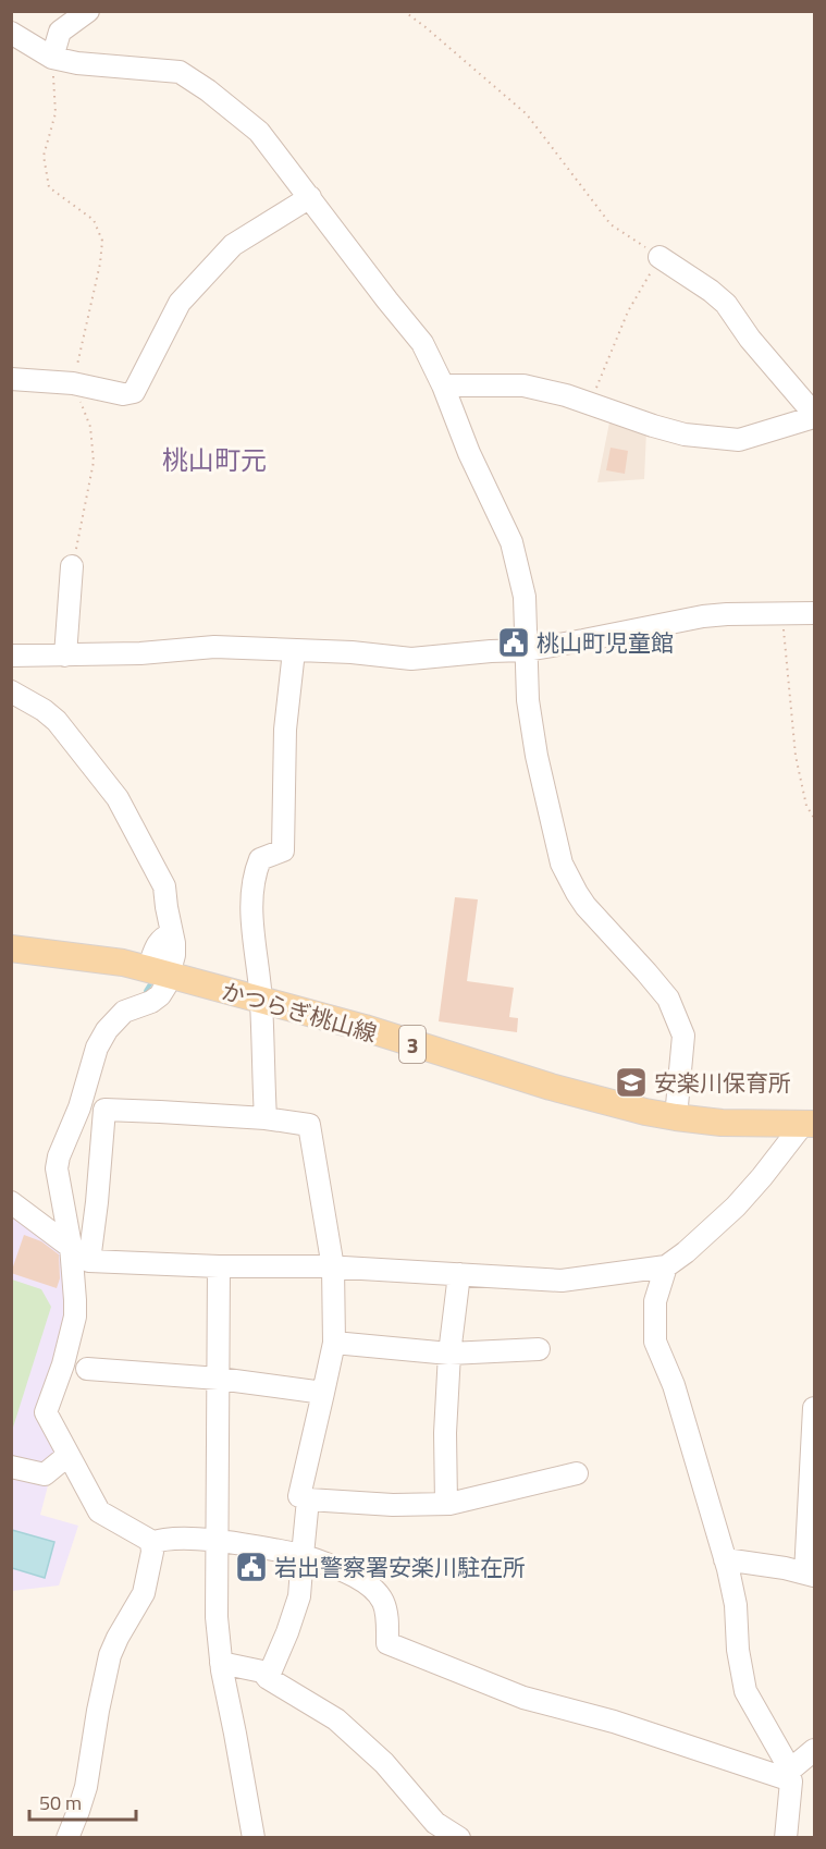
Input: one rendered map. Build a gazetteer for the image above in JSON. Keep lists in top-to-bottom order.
{
  "streets": {
    "main road": ["かつらぎ桃山線", "3"]
  },
  "districts": ["桃山町元"],
  "places": {
    "public building": ["桃山町児童館", "岩出警察署安楽川駐在所"],
    "school or university": ["安楽川保育所"]
  },
  "scale_bar": "50 m"
}
